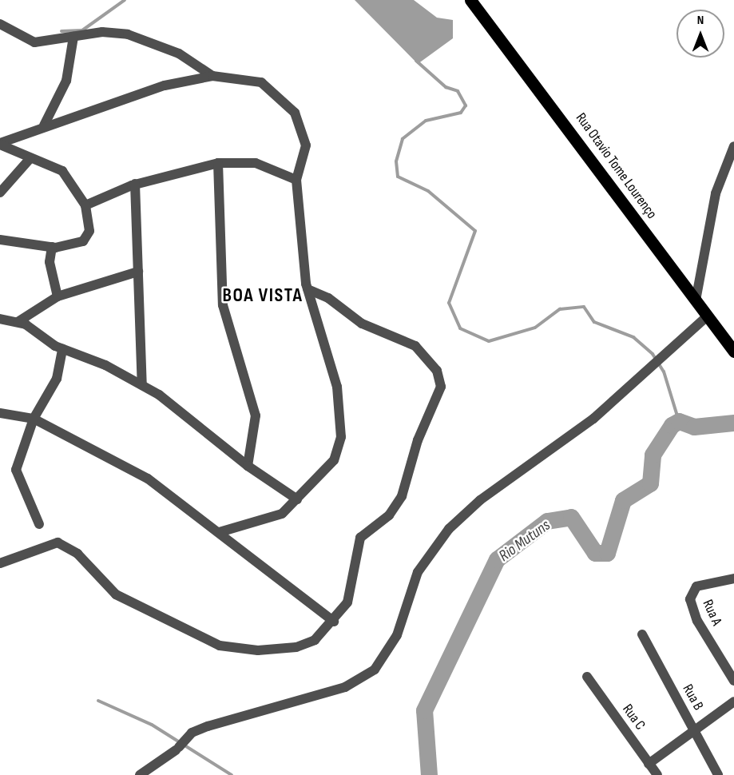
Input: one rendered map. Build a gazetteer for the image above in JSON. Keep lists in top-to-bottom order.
{
  "streets": {
    "main road": ["Rua Otavio Tome Lourenço"],
    "street": ["Rua A", "Rua B", "Rua C"]
  },
  "districts": ["BOA VISTA"],
  "water": ["Rio Mutuns"],
  "north": "top"
}
